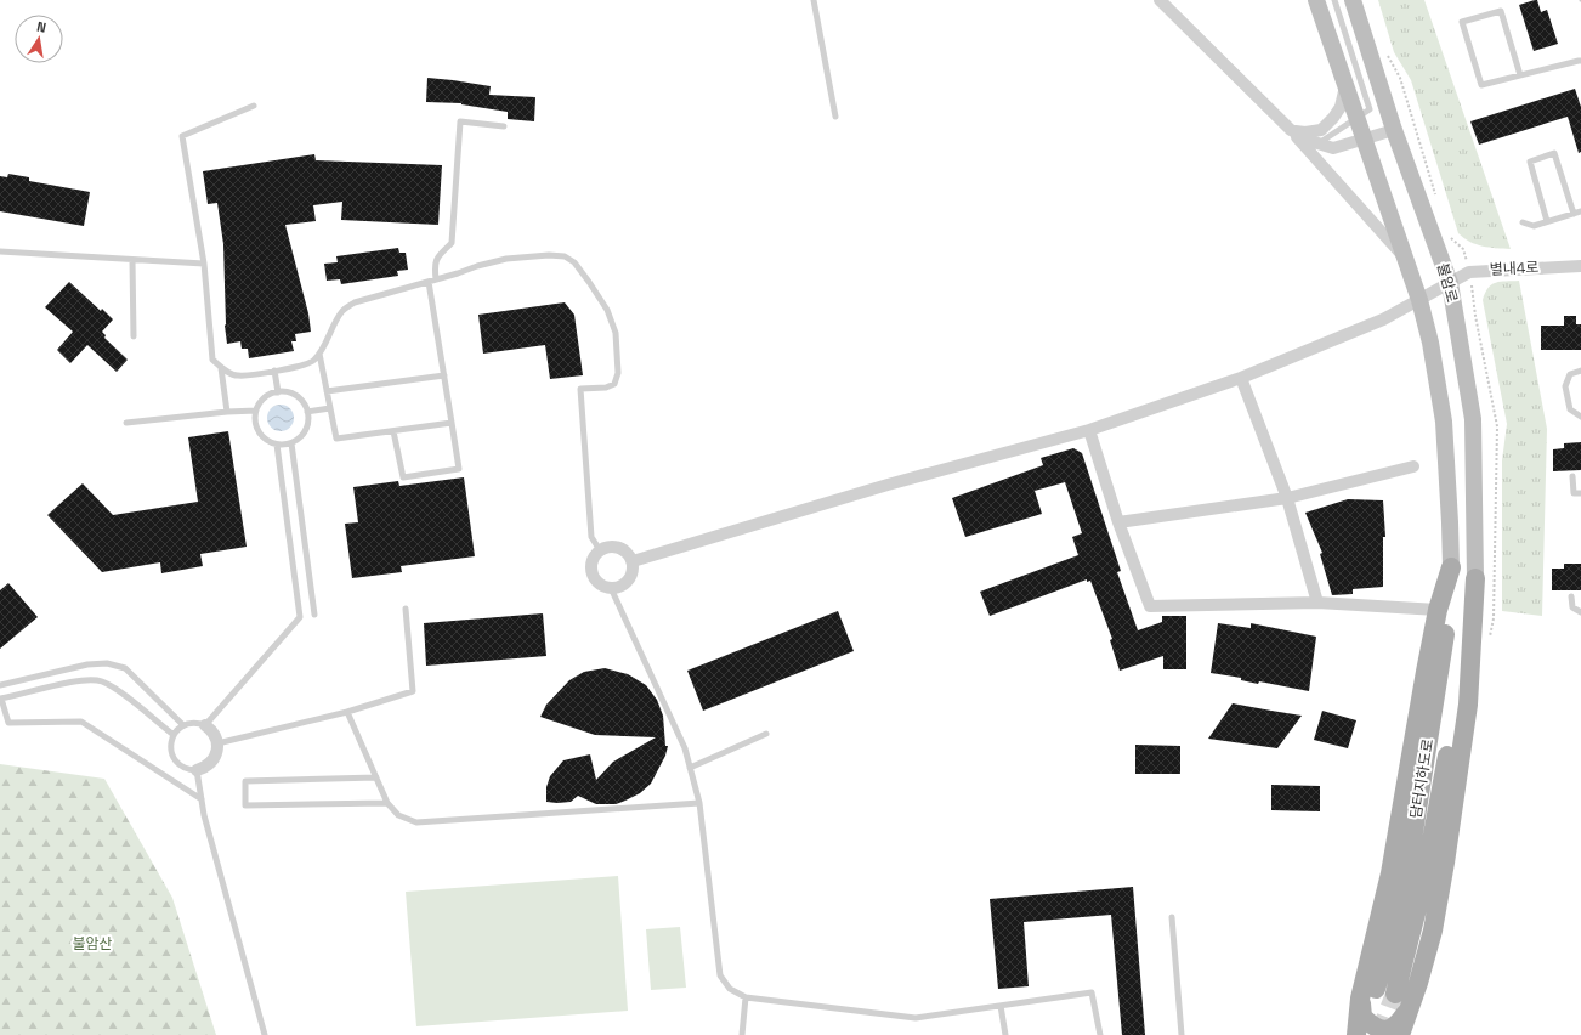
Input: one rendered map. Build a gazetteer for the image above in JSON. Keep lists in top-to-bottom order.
{
  "streets": {
    "main road": ["담터지하도로"],
    "street": ["별내4로", "불암로"]
  },
  "crossings": [
    ["별내4로", "불암로"],
    ["불암로", "담터지하도로"]
  ],
  "parks": ["불암산"],
  "north": "top"
}
